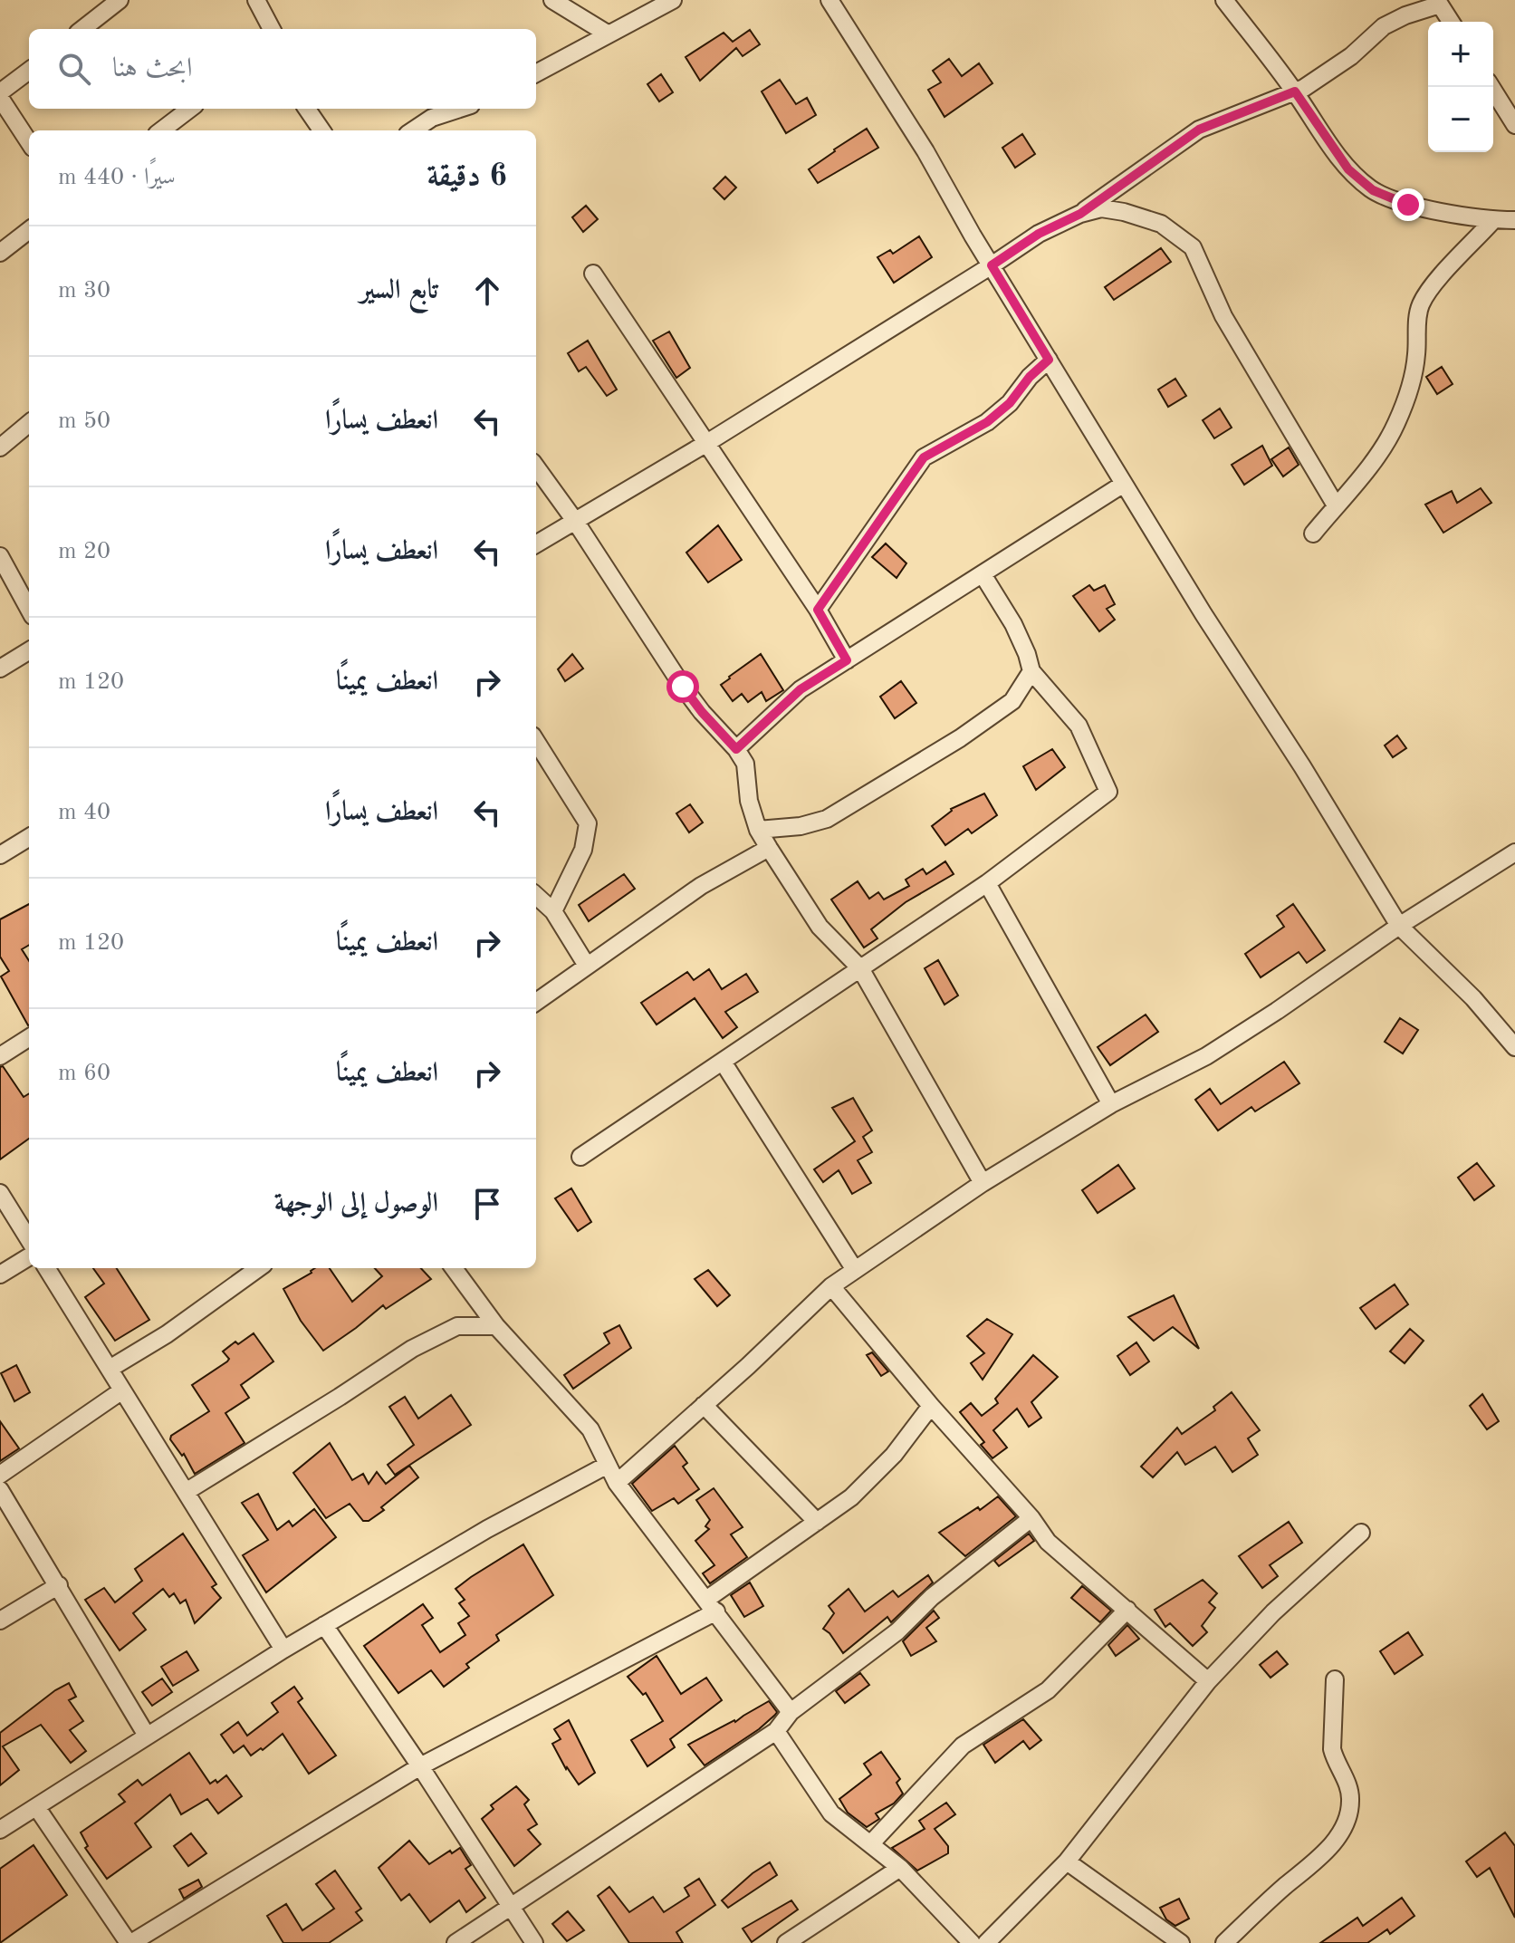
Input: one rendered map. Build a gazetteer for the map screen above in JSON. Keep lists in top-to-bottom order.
{
  "page": {
    "map_buttons": ["+", "−"],
    "search": "ابحث هنا",
    "heading": ["6 دقيقة", "سيرًا · 440 m"],
    "list": [
      ["تابع السير", "30 m"],
      ["انعطف يسارًا", "50 m"],
      ["انعطف يسارًا", "20 m"],
      ["انعطف يمينًا", "120 m"],
      ["انعطف يسارًا", "40 m"],
      ["انعطف يمينًا", "120 m"],
      ["انعطف يمينًا", "60 m"],
      "الوصول إلى الوجهة"
    ]
  }
}
